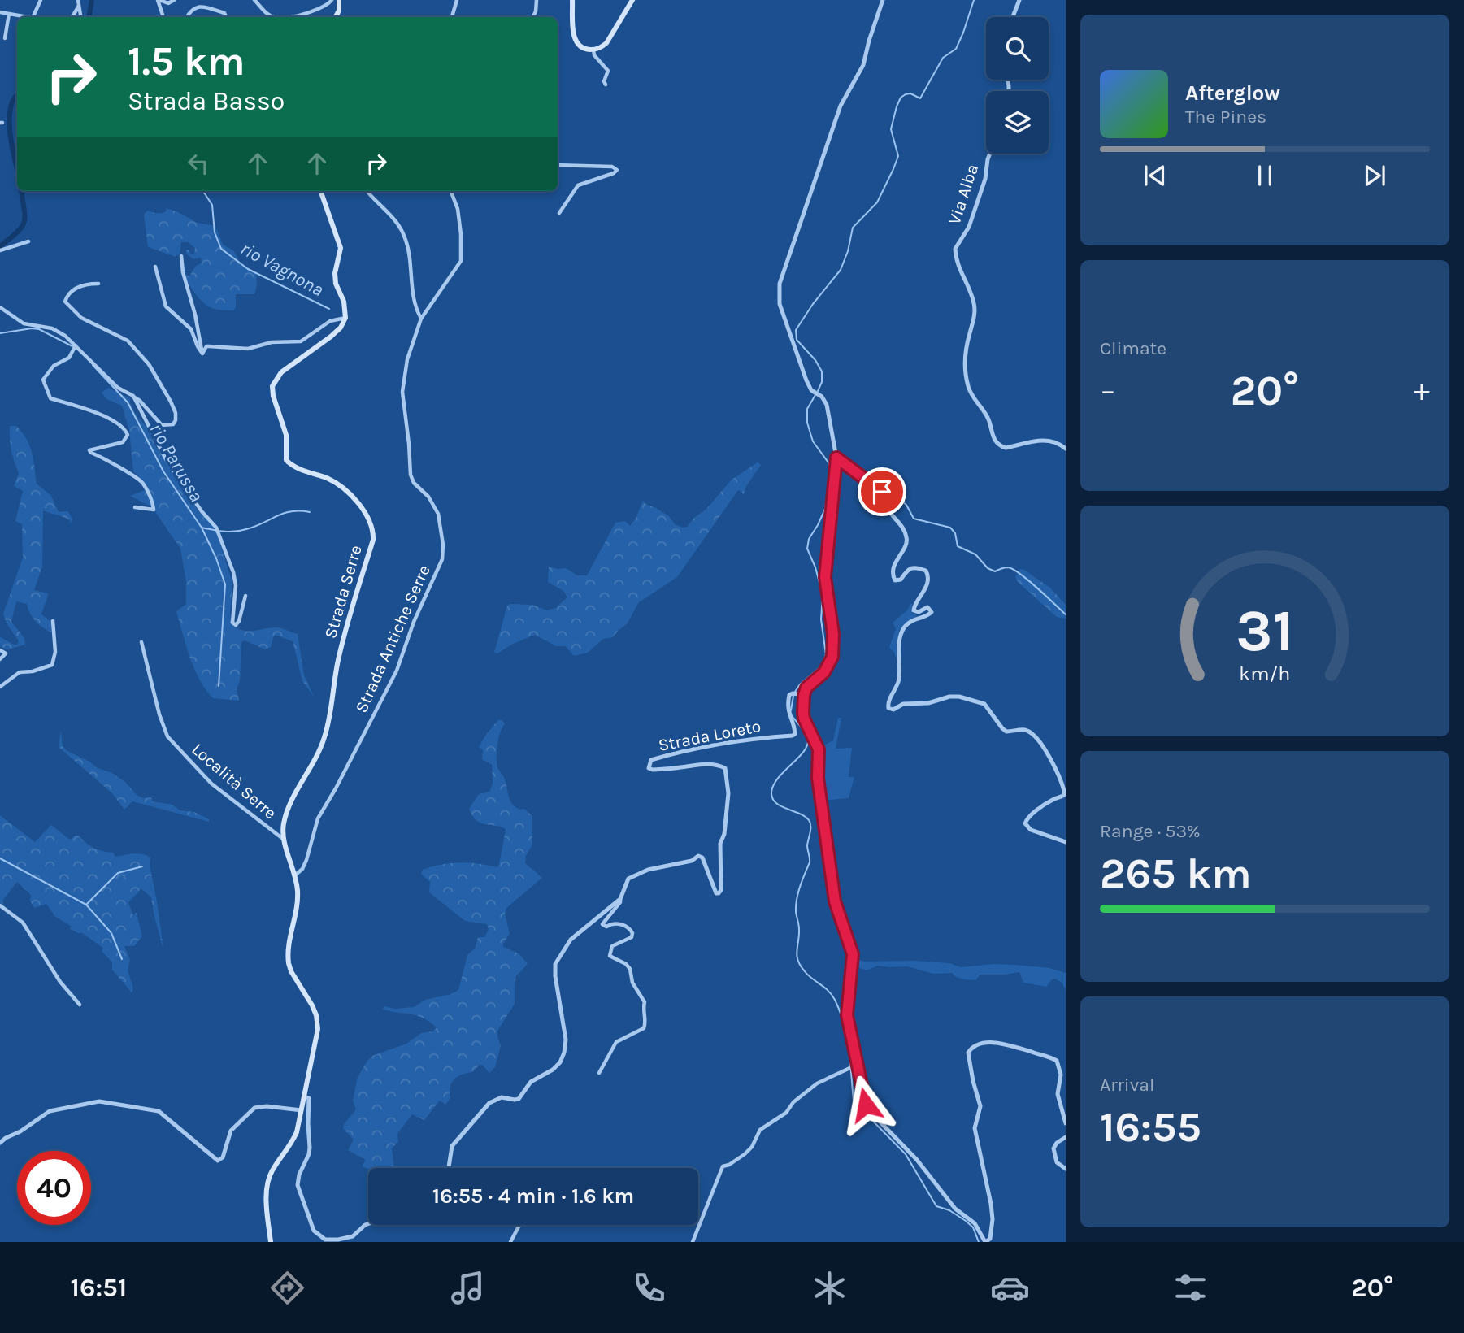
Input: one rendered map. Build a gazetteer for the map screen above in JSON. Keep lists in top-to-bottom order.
{
  "streets": {
    "main road": ["Strada Serre"],
    "street": [
      "Via Alba",
      "Strada Antiche Serre",
      "Strada Loreto",
      "Località Serre"
    ]
  },
  "crossings": [
    ["Strada Serre", "Strada Antiche Serre"],
    ["Strada Serre", "Località Serre"]
  ],
  "water": ["rio Vagnona", "rio Parussa"],
  "page": {
    "turn": ["1.5 km", "Strada Basso"],
    "song": ["Afterglow", "The Pines"],
    "tile": [
      "Climate",
      ["Range · 53%", "265 km"],
      ["Arrival", "16:55"]
    ],
    "heat": ["−", "20°", "+"],
    "limit": "40",
    "trip": "16:55 · 4 min · 1.6 km",
    "tabs": ["16:51", "20°"],
    "gauge": ["31", "km/h"]
  }
}
